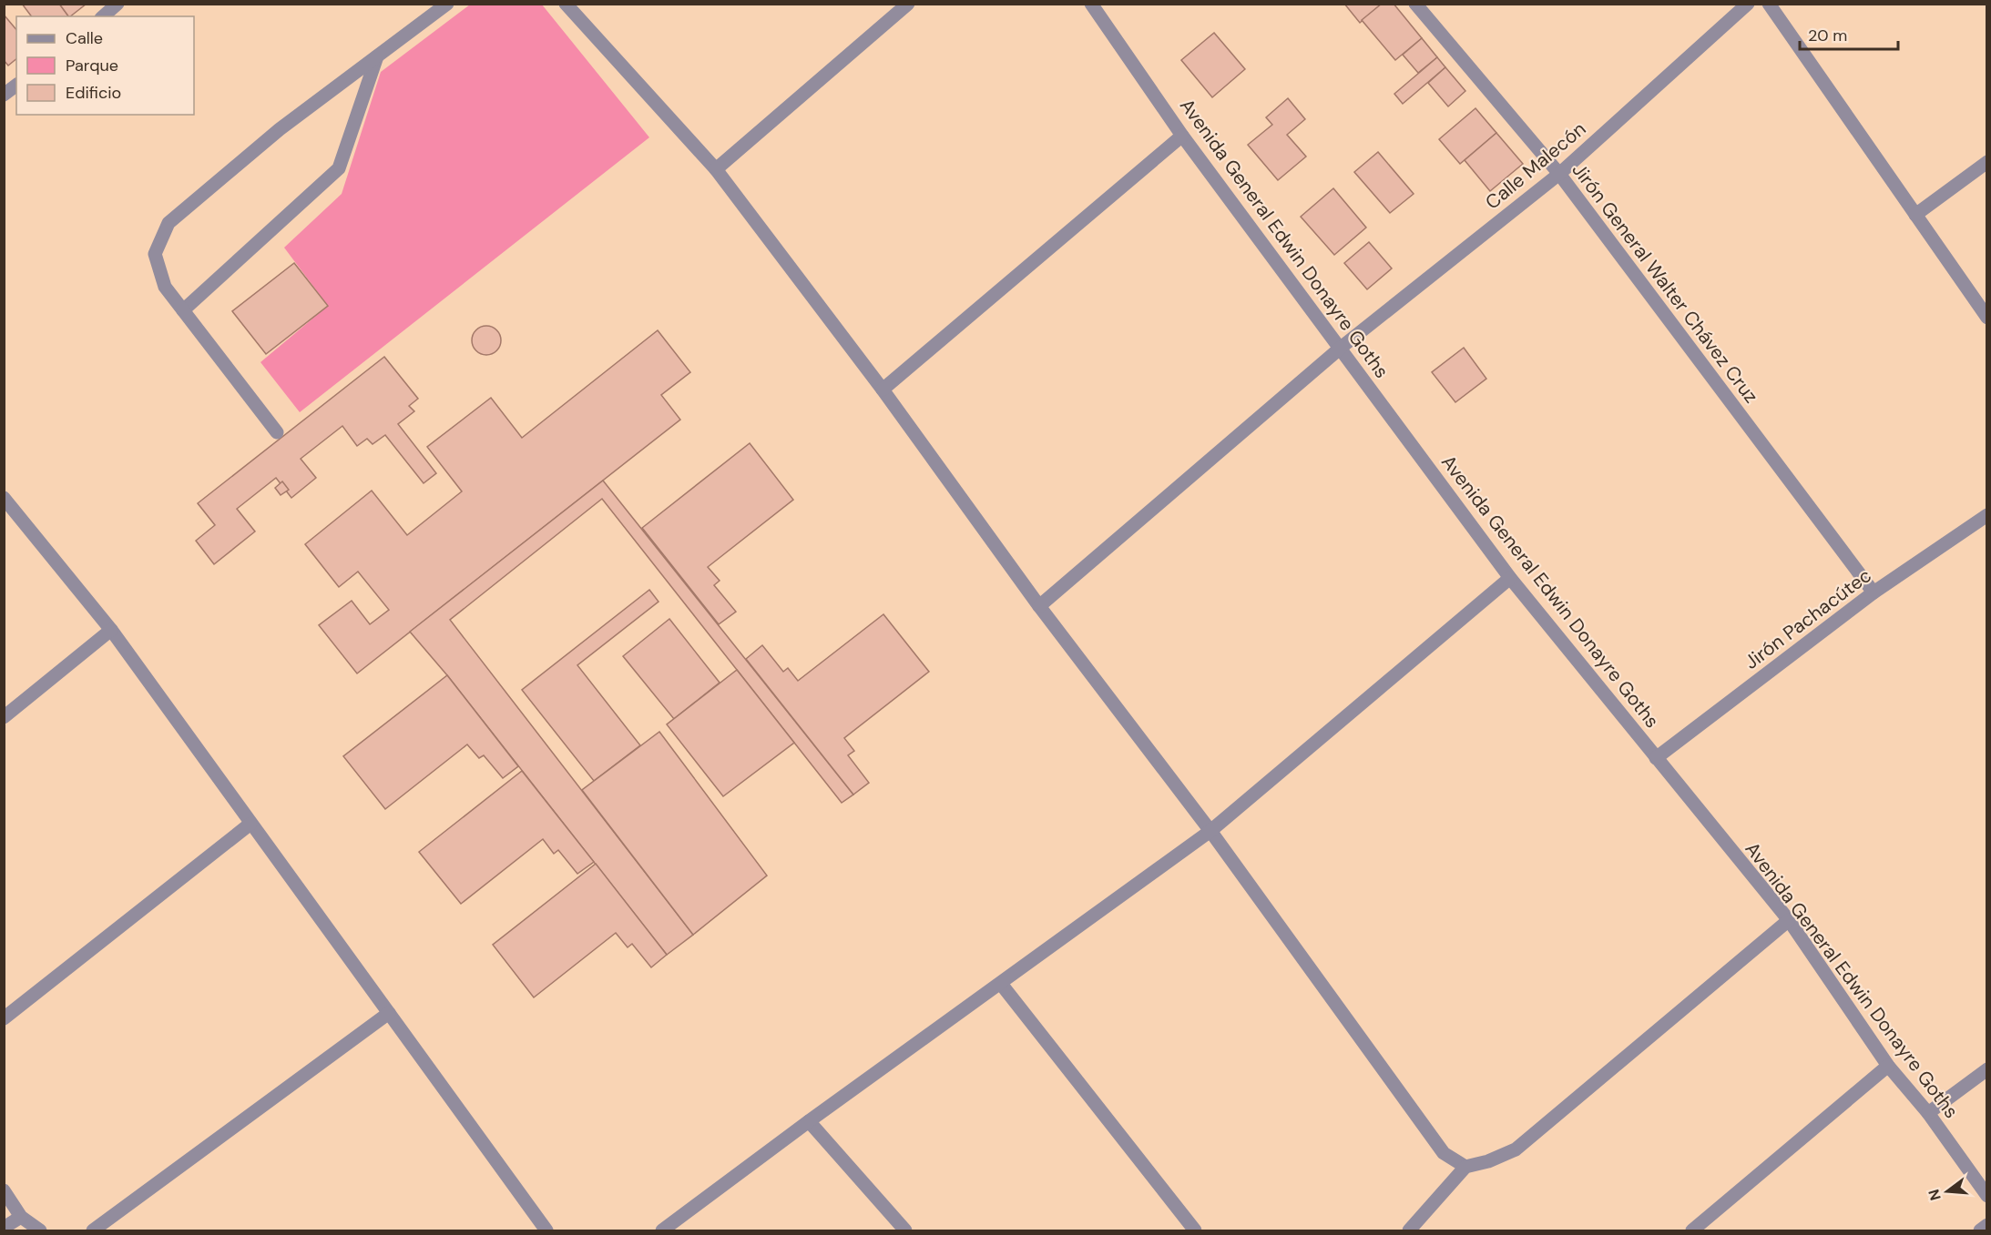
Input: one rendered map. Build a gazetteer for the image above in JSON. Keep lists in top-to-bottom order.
{
  "streets": {
    "street": [
      "Calle Malecón",
      "Avenida General Edwin Donayre Goths",
      "Jirón General Walter Chávez Cruz",
      "Jirón Pachacútec"
    ]
  },
  "crossings": [
    ["Calle Malecón", "Avenida General Edwin Donayre Goths"],
    ["Calle Malecón", "Jirón General Walter Chávez Cruz"],
    ["Avenida General Edwin Donayre Goths", "Jirón Pachacútec"],
    ["Jirón General Walter Chávez Cruz", "Jirón Pachacútec"]
  ],
  "legend": ["Calle", "Parque", "Edificio"],
  "scale_bar": "20 m",
  "north": "left"
}
